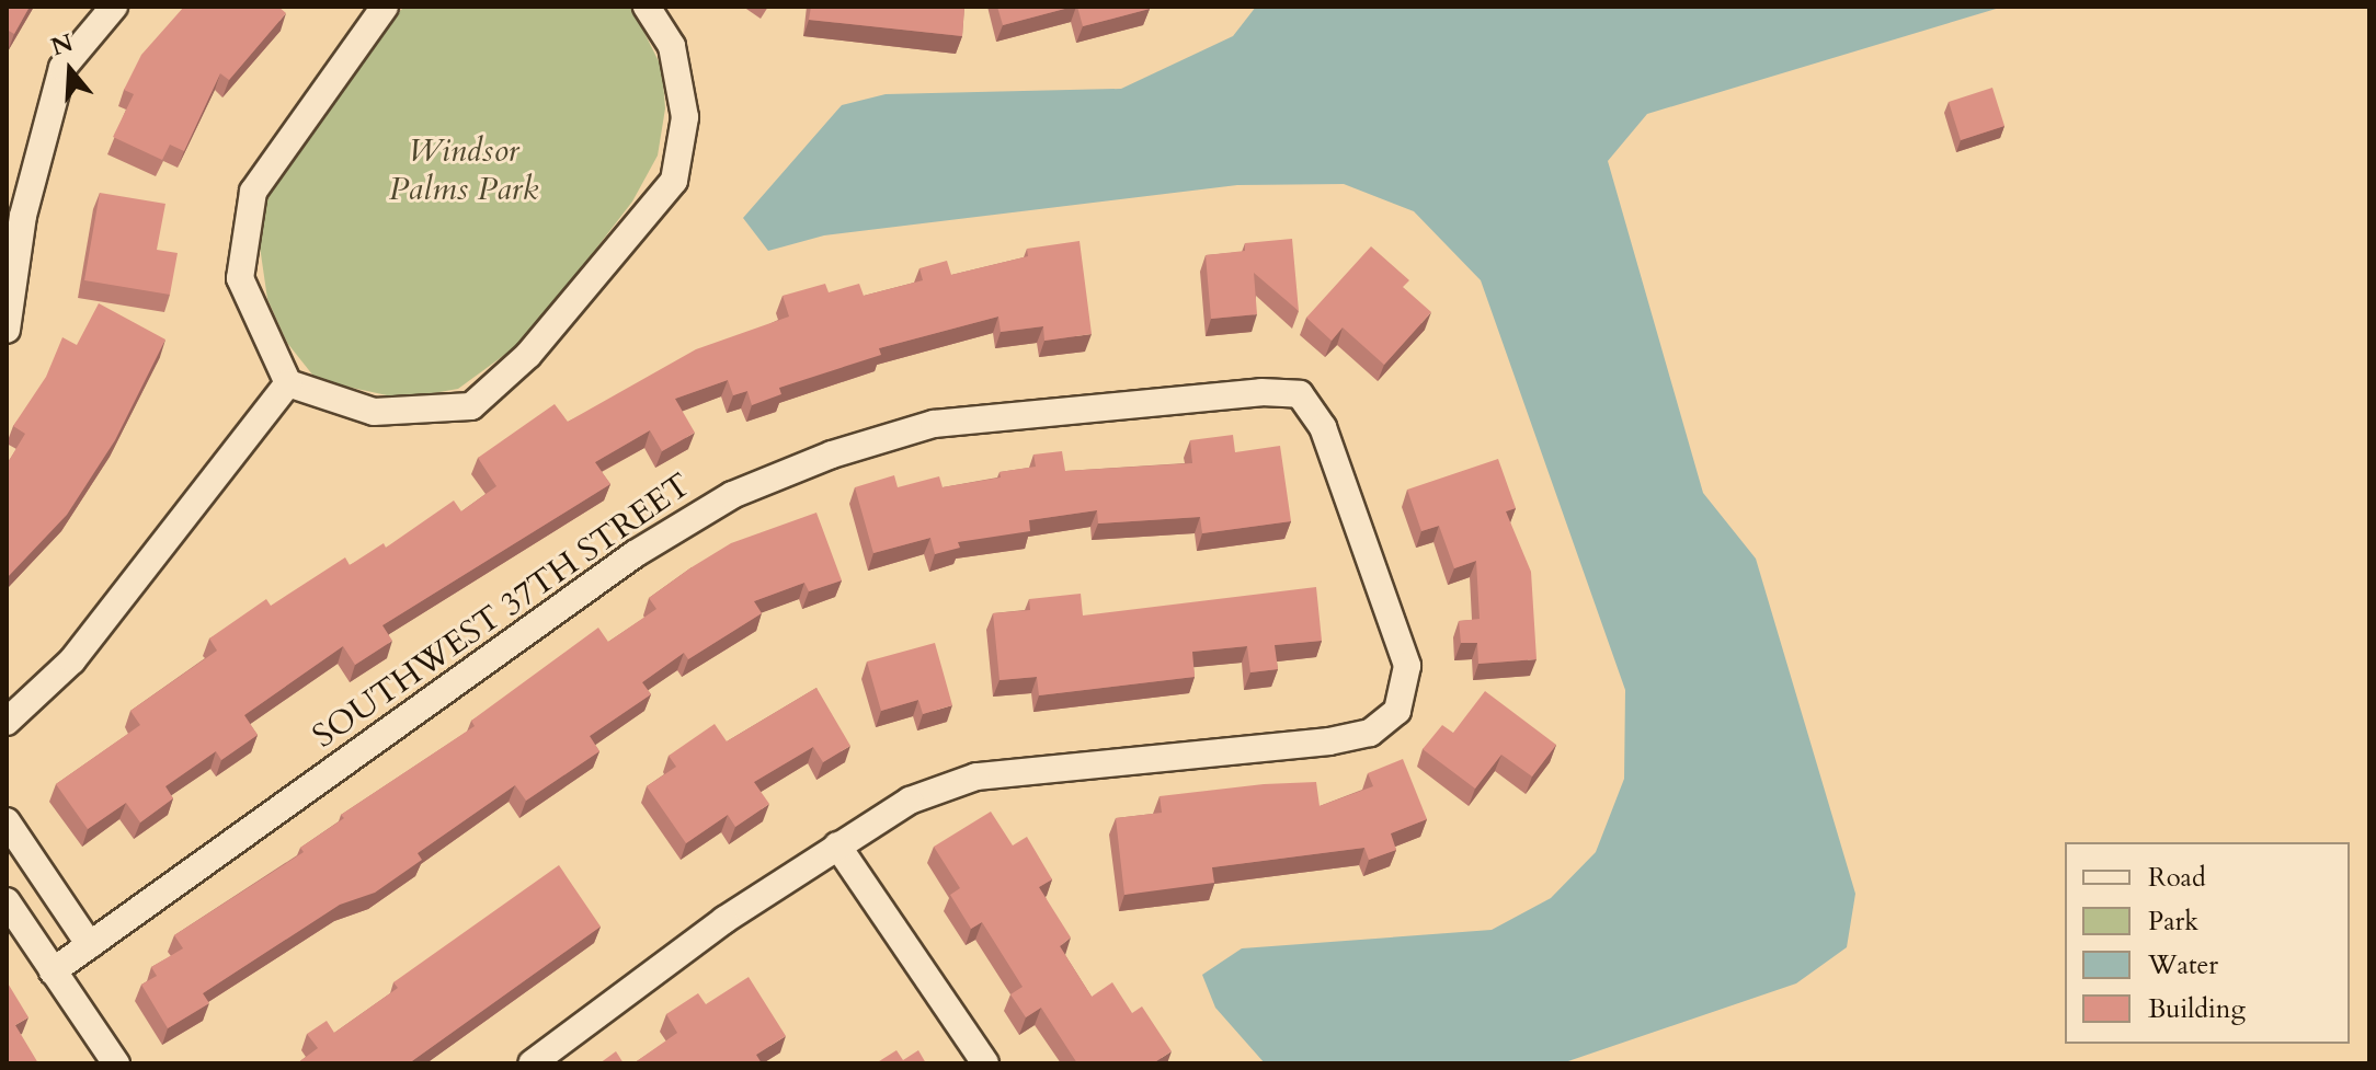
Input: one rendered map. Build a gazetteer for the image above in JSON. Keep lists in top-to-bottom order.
{
  "streets": {
    "street": ["SOUTHWEST 37TH STREET"]
  },
  "parks": ["Windsor Palms Park"],
  "legend": [
    "Road",
    "Park",
    "Water",
    "Building"
  ],
  "north": "top"
}
